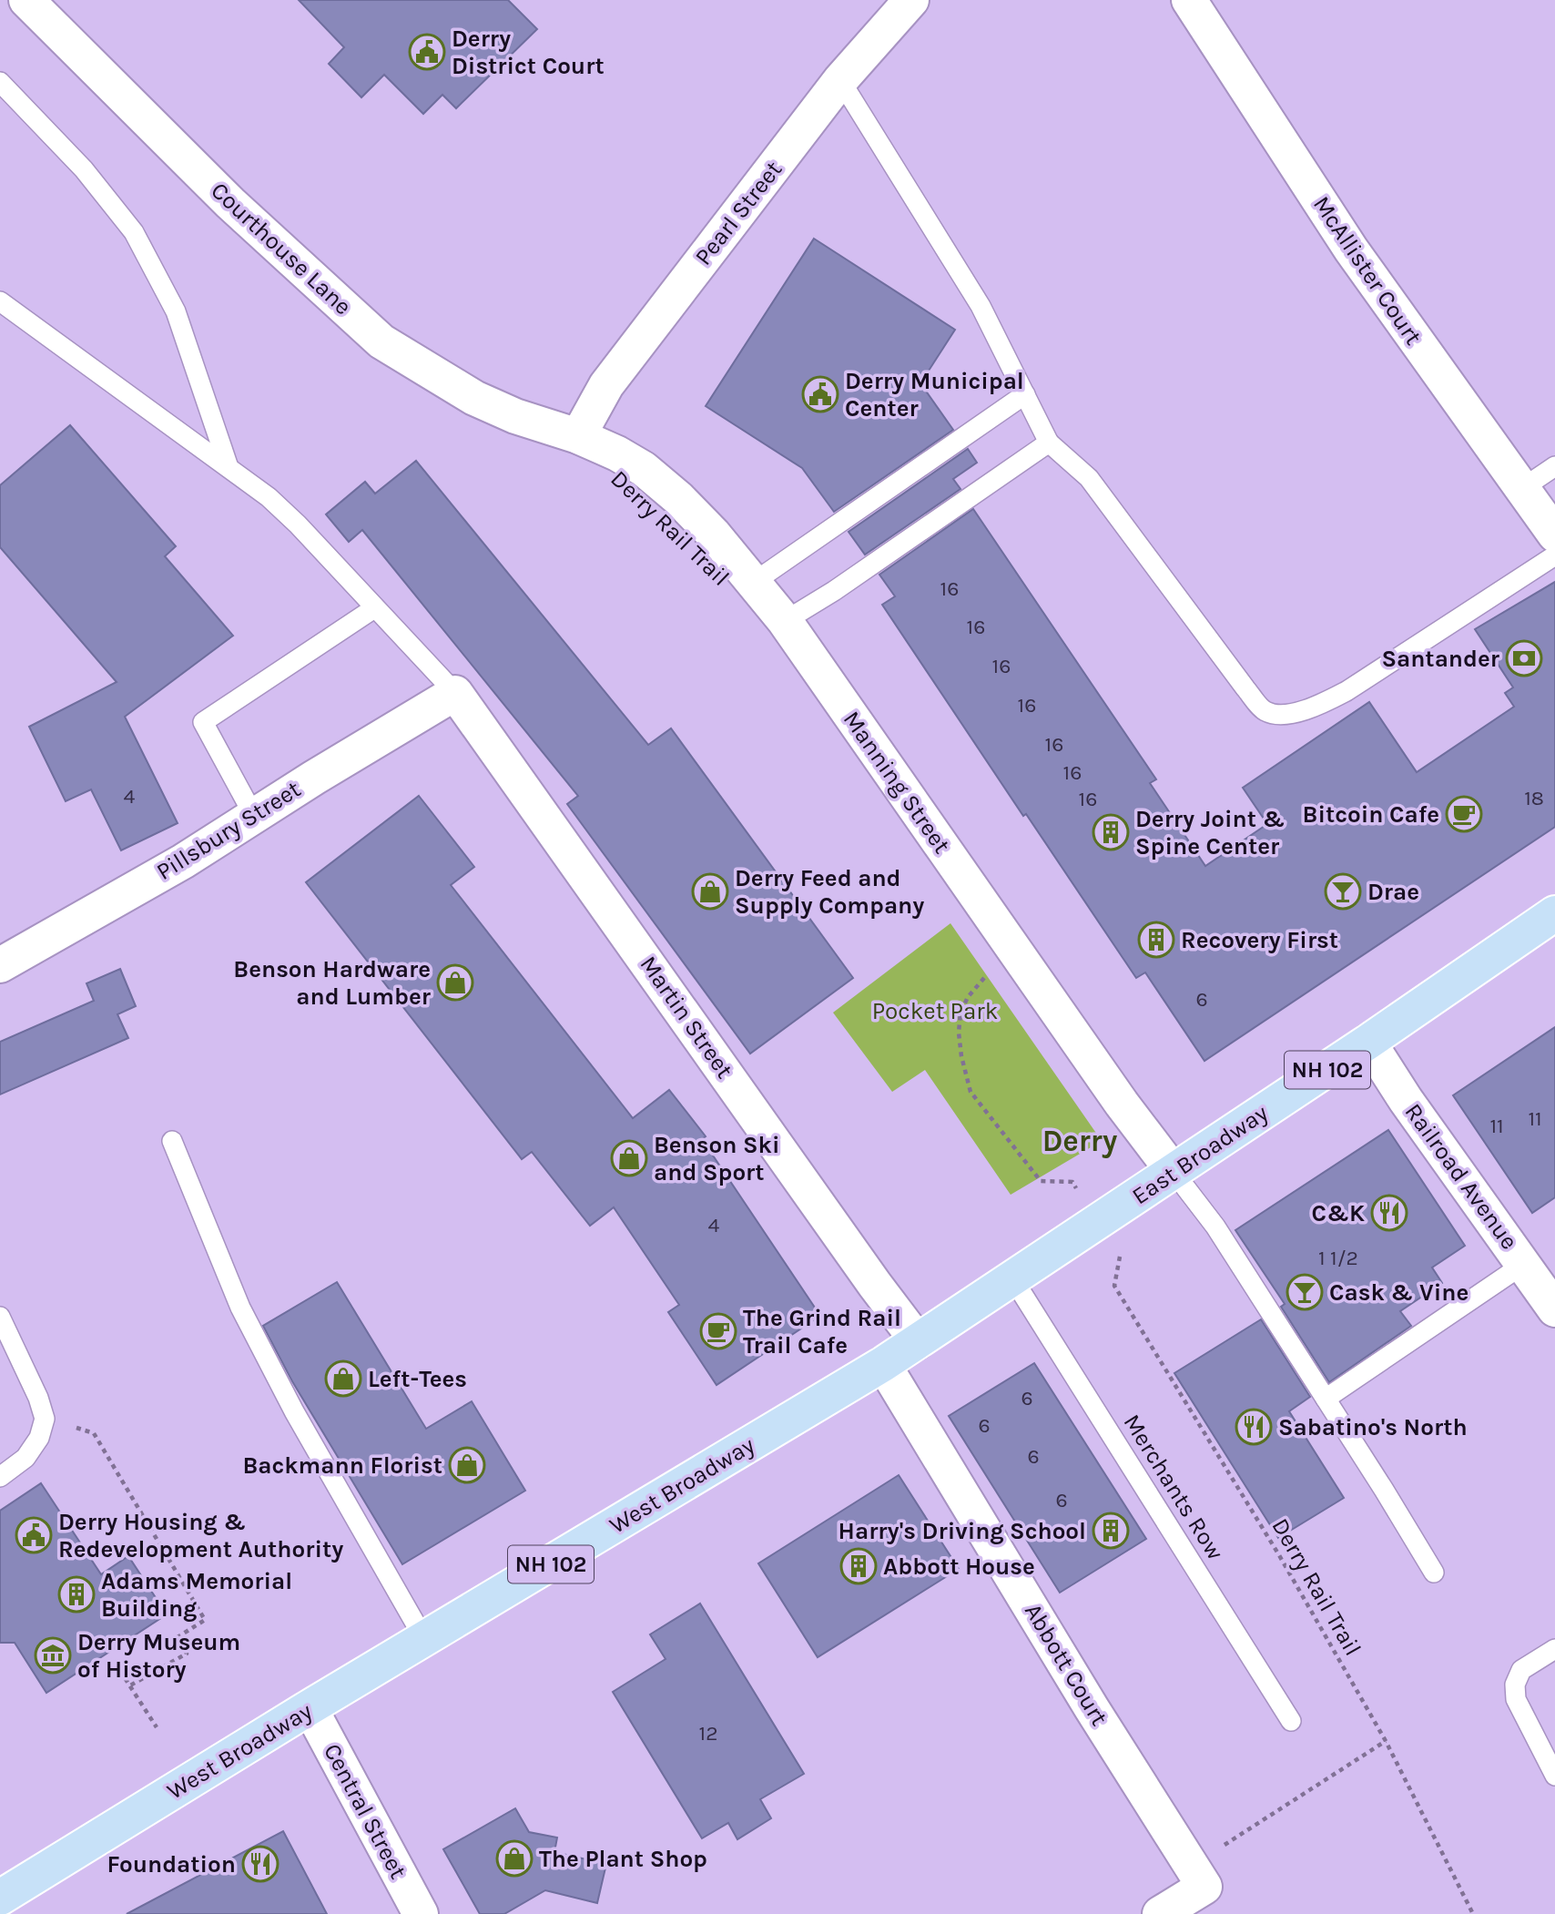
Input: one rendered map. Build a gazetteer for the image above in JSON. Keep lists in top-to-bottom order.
{
  "streets": {
    "main road": ["NH 102", "East Broadway", "West Broadway"],
    "street": [
      "Pearl Street",
      "Courthouse Lane",
      "McAllister Court",
      "Manning Street",
      "Pillsbury Street",
      "Martin Street",
      "Railroad Avenue",
      "Abbott Court",
      "Central Street"
    ],
    "lane": ["Merchants Row"],
    "path": ["Derry Rail Trail"]
  },
  "crossings": [
    ["Pearl Street", "Courthouse Lane"],
    ["Pearl Street", "Manning Street"],
    ["Courthouse Lane", "Manning Street"],
    ["Manning Street", "East Broadway"],
    ["Pillsbury Street", "Martin Street"],
    ["Martin Street", "West Broadway"],
    ["East Broadway", "Railroad Avenue"],
    ["East Broadway", "West Broadway"],
    ["West Broadway", "Merchants Row"],
    ["West Broadway", "Abbott Court"],
    ["West Broadway", "Central Street"]
  ],
  "districts": ["Derry"],
  "parks": ["Pocket Park"],
  "places": {
    "public building": ["Derry District Court", "Derry Municipal Center", "Derry Housing & Redevelopment Authority"],
    "bank": ["Santander"],
    "cafe": ["Bitcoin Cafe", "The Grind Rail Trail Cafe"],
    "building": [
      "Derry Joint & Spine Center",
      "Recovery First",
      "Harry's Driving School",
      "Abbott House",
      "Adams Memorial Building"
    ],
    "shop": [
      "Derry Feed and Supply Company",
      "Benson Hardware and Lumber",
      "Benson Ski and Sport",
      "Left-Tees",
      "Backmann Florist",
      "The Plant Shop"
    ],
    "bar": ["Drae", "Cask & Vine"],
    "restaurant": ["C&K", "Sabatino's North", "Foundation"],
    "museum": ["Derry Museum of History"]
  },
  "house_numbers": [
    "16",
    "16",
    "16",
    "16",
    "16",
    "16",
    "4",
    "18",
    "16",
    "6",
    "11",
    "11",
    "4",
    "1 1/2",
    "6",
    "6",
    "6",
    "6",
    "12"
  ]
}
